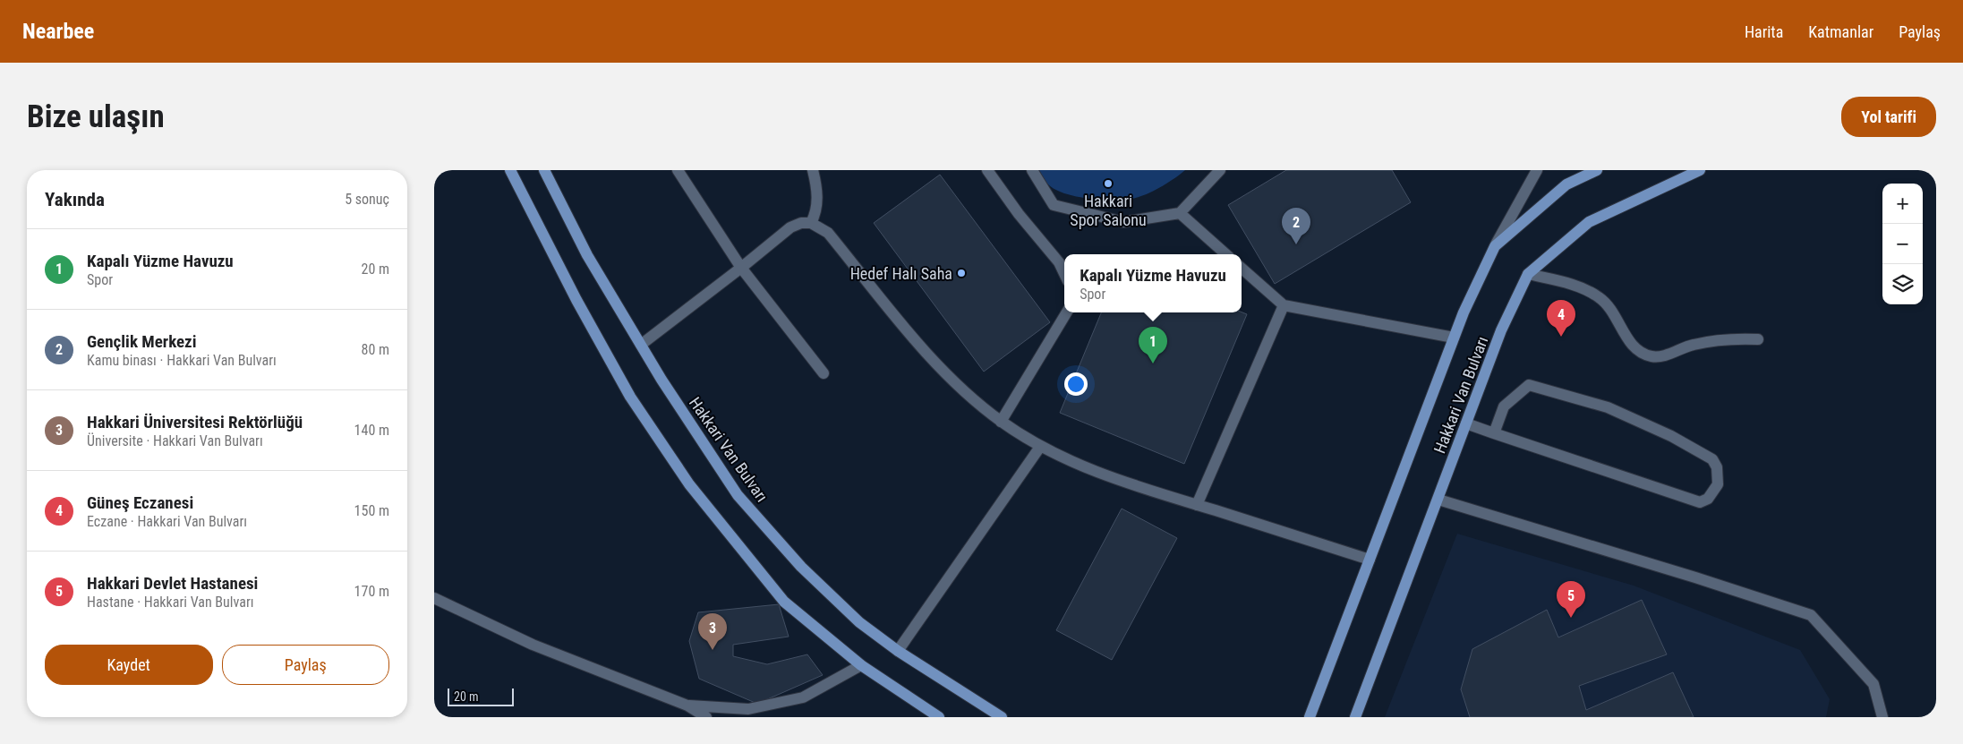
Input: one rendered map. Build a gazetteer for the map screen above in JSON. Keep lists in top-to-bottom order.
{
  "streets": {
    "main road": ["Hakkari Van Bulvarı"]
  },
  "places": ["Hakkari Spor Salonu", "Hedef Halı Saha"],
  "scale_bar": "20 m",
  "page": {
    "header": "Nearbee",
    "nav": ["Harita", "Katmanlar", "Paylaş"],
    "buttons": [
      "Yol tarifi",
      ["Kaydet", "Paylaş"]
    ],
    "title": "Bize ulaşın",
    "heading": ["Yakında", "5 sonuç"],
    "map_buttons": ["+", "−"],
    "pins": [
      "2",
      "4",
      "1",
      "5",
      "3"
    ],
    "list": [
      {
        "mark": "1",
        "name": "Kapalı Yüzme Havuzu",
        "note": "Spor",
        "value": "20 m"
      },
      {
        "mark": "2",
        "name": "Gençlik Merkezi",
        "note": "Kamu binası · Hakkari Van Bulvarı",
        "value": "80 m"
      },
      {
        "mark": "3",
        "name": "Hakkari Üniversitesi Rektörlüğü",
        "note": "Üniversite · Hakkari Van Bulvarı",
        "value": "140 m"
      },
      {
        "mark": "4",
        "name": "Güneş Eczanesi",
        "note": "Eczane · Hakkari Van Bulvarı",
        "value": "150 m"
      },
      {
        "mark": "5",
        "name": "Hakkari Devlet Hastanesi",
        "note": "Hastane · Hakkari Van Bulvarı",
        "value": "170 m"
      }
    ],
    "popup": ["Kapalı Yüzme Havuzu", "Spor"],
    "scale": "20 m"
  }
}
